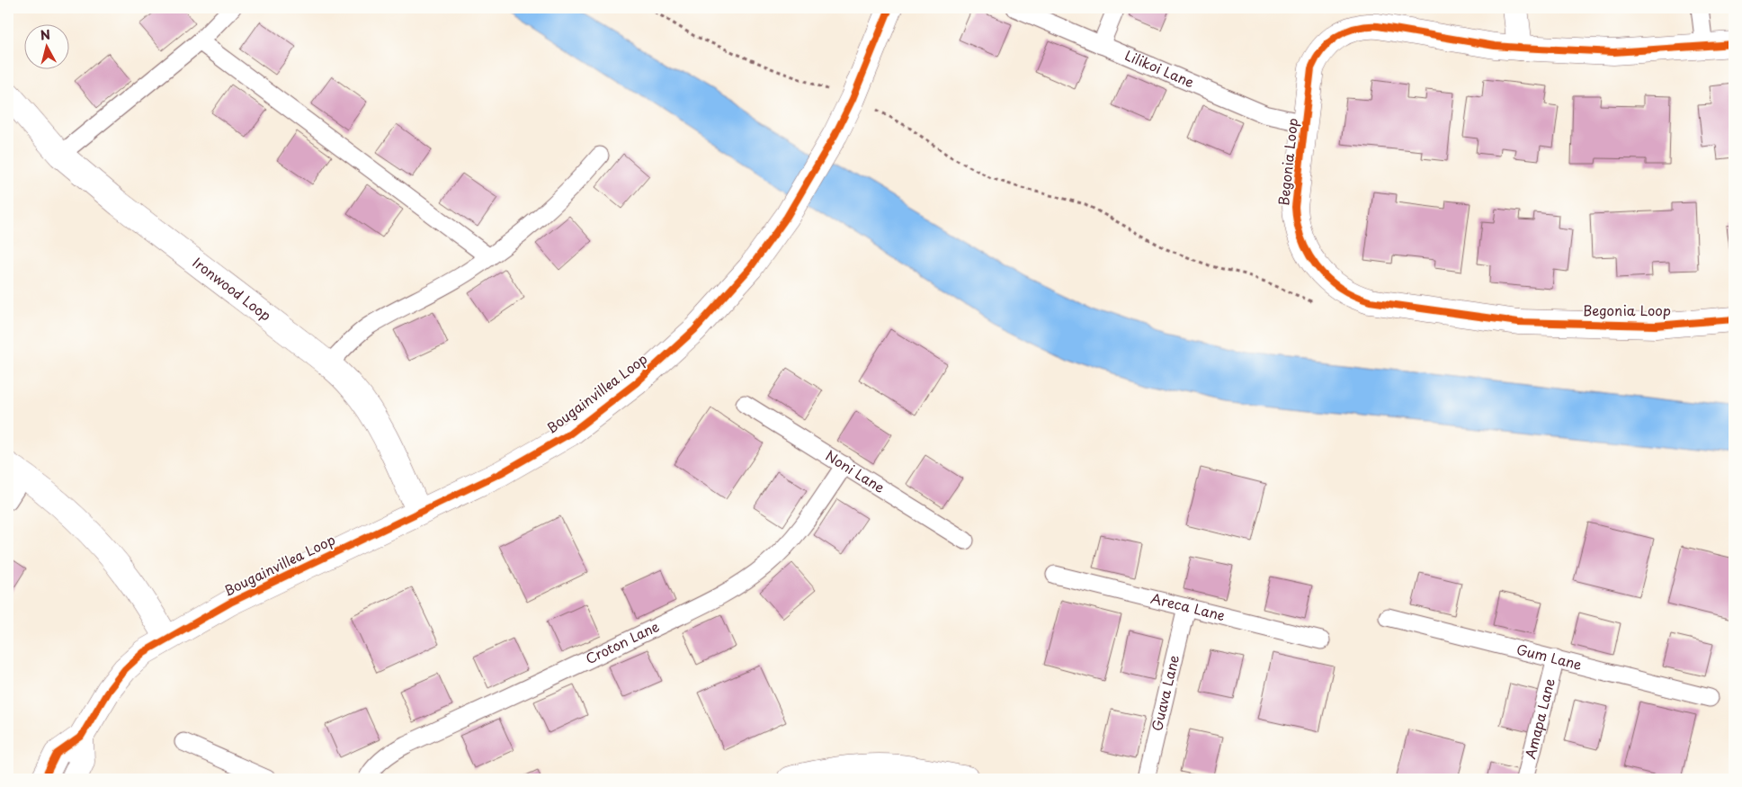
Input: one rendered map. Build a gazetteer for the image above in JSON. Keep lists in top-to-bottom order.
{
  "streets": {
    "street": ["Begonia Loop", "Ironwood Loop", "Bougainvillea Loop"],
    "lane": [
      "Lilikoi Lane",
      "Noni Lane",
      "Areca Lane",
      "Croton Lane",
      "Gum Lane",
      "Guava Lane",
      "Amapa Lane"
    ]
  },
  "crossings": [
    ["Lilikoi Lane", "Begonia Loop"],
    ["Ironwood Loop", "Bougainvillea Loop"],
    ["Noni Lane", "Croton Lane"],
    ["Areca Lane", "Guava Lane"],
    ["Gum Lane", "Amapa Lane"]
  ],
  "north": "top"
}
